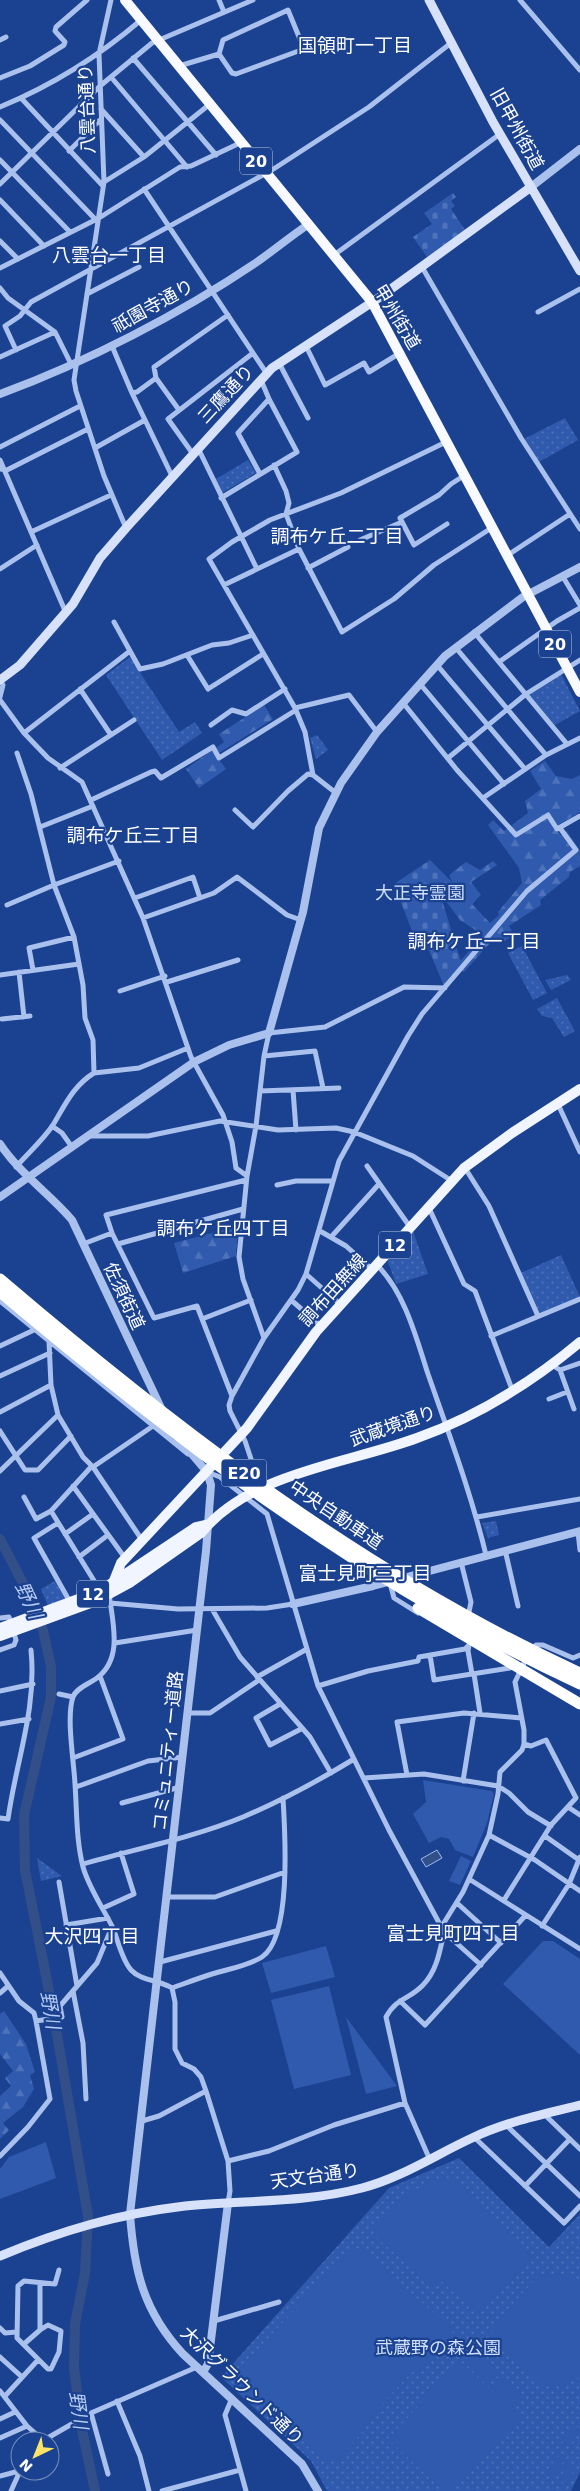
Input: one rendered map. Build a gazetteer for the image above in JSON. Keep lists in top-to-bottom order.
{
  "streets": {
    "highway": [
      "20",
      "甲州街道",
      "E20",
      "中央自動車道"
    ],
    "main road": [
      "旧甲州街道",
      "三鷹通り",
      "12",
      "調布田無線",
      "武蔵境通り",
      "天文台通り"
    ],
    "street": [
      "八雲台通り",
      "祇園寺通り",
      "佐須街道",
      "コミュニティー道路",
      "大沢グラウンド通り"
    ]
  },
  "crossings": [
    ["八雲台通り", "祇園寺通り"],
    ["八雲台通り", "三鷹通り"],
    ["旧甲州街道", "三鷹通り"],
    ["祇園寺通り", "甲州街道"],
    ["甲州街道", "三鷹通り"],
    ["12", "調布田無線"],
    ["12", "佐須街道"],
    ["12", "武蔵境通り"],
    ["12", "中央自動車道"],
    ["12", "コミュニティー道路"],
    ["佐須街道", "中央自動車道"],
    ["佐須街道", "コミュニティー道路"],
    ["武蔵境通り", "コミュニティー道路"],
    ["中央自動車道", "コミュニティー道路"],
    ["コミュニティー道路", "大沢グラウンド通り"],
    ["天文台通り", "大沢グラウンド通り"]
  ],
  "districts": [
    "国領町一丁目",
    "八雲台一丁目",
    "調布ケ丘二丁目",
    "調布ケ丘三丁目",
    "調布ケ丘一丁目",
    "調布ケ丘四丁目",
    "富士見町三丁目",
    "富士見町四丁目",
    "大沢四丁目"
  ],
  "water": ["野川"],
  "parks": ["大正寺霊園", "武蔵野の森公園"],
  "north": "bottom left"
}
